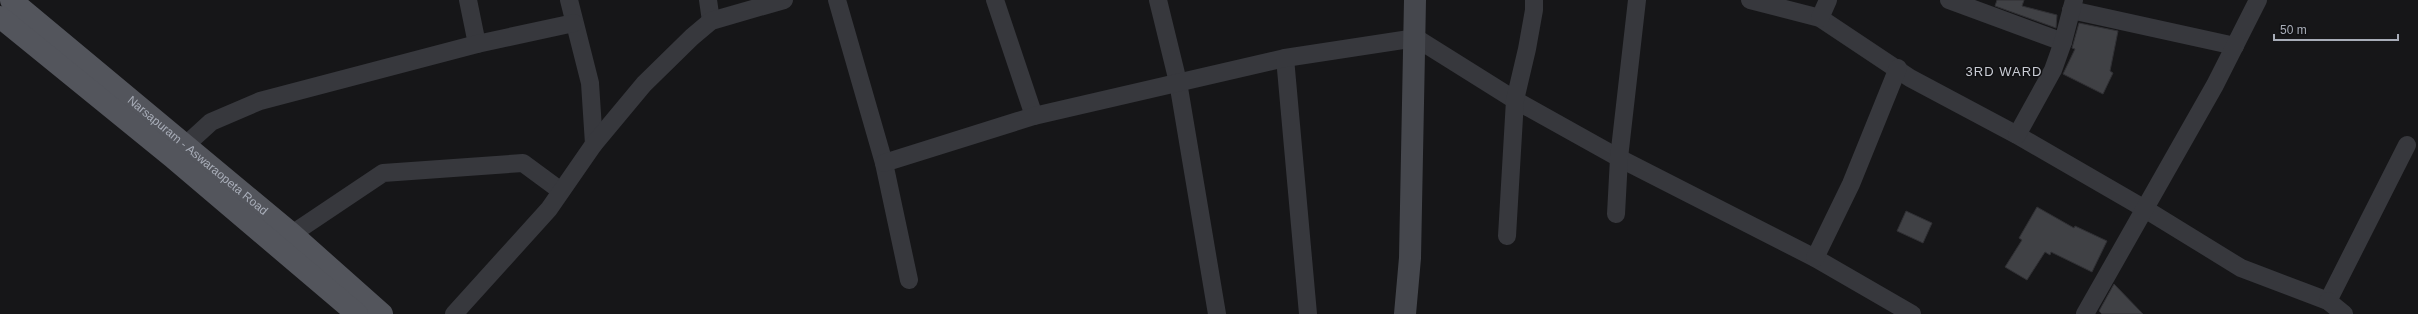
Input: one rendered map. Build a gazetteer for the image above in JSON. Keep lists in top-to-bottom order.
{
  "streets": {
    "main road": ["Narsapuram - Aswaraopeta Road"]
  },
  "districts": ["3RD WARD"],
  "scale_bar": "50 m"
}
